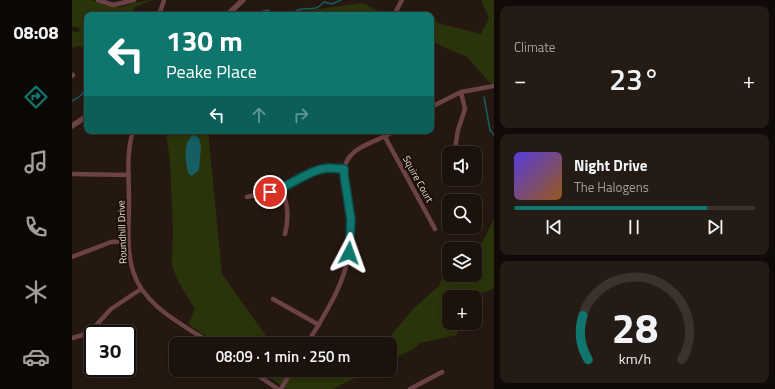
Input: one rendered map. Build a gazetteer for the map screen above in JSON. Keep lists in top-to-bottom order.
{
  "streets": {
    "street": ["Squire Court", "Roundhill Drive"]
  },
  "page": {
    "tabs": "08:08",
    "tile": "Climate",
    "turn": ["130 m", "Peake Place"],
    "heat": ["−", "23°", "+"],
    "map_buttons": "+",
    "song": ["Night Drive", "The Halogens"],
    "limit": "30",
    "trip": "08:09 · 1 min · 250 m",
    "gauge": ["28", "km/h"]
  }
}
